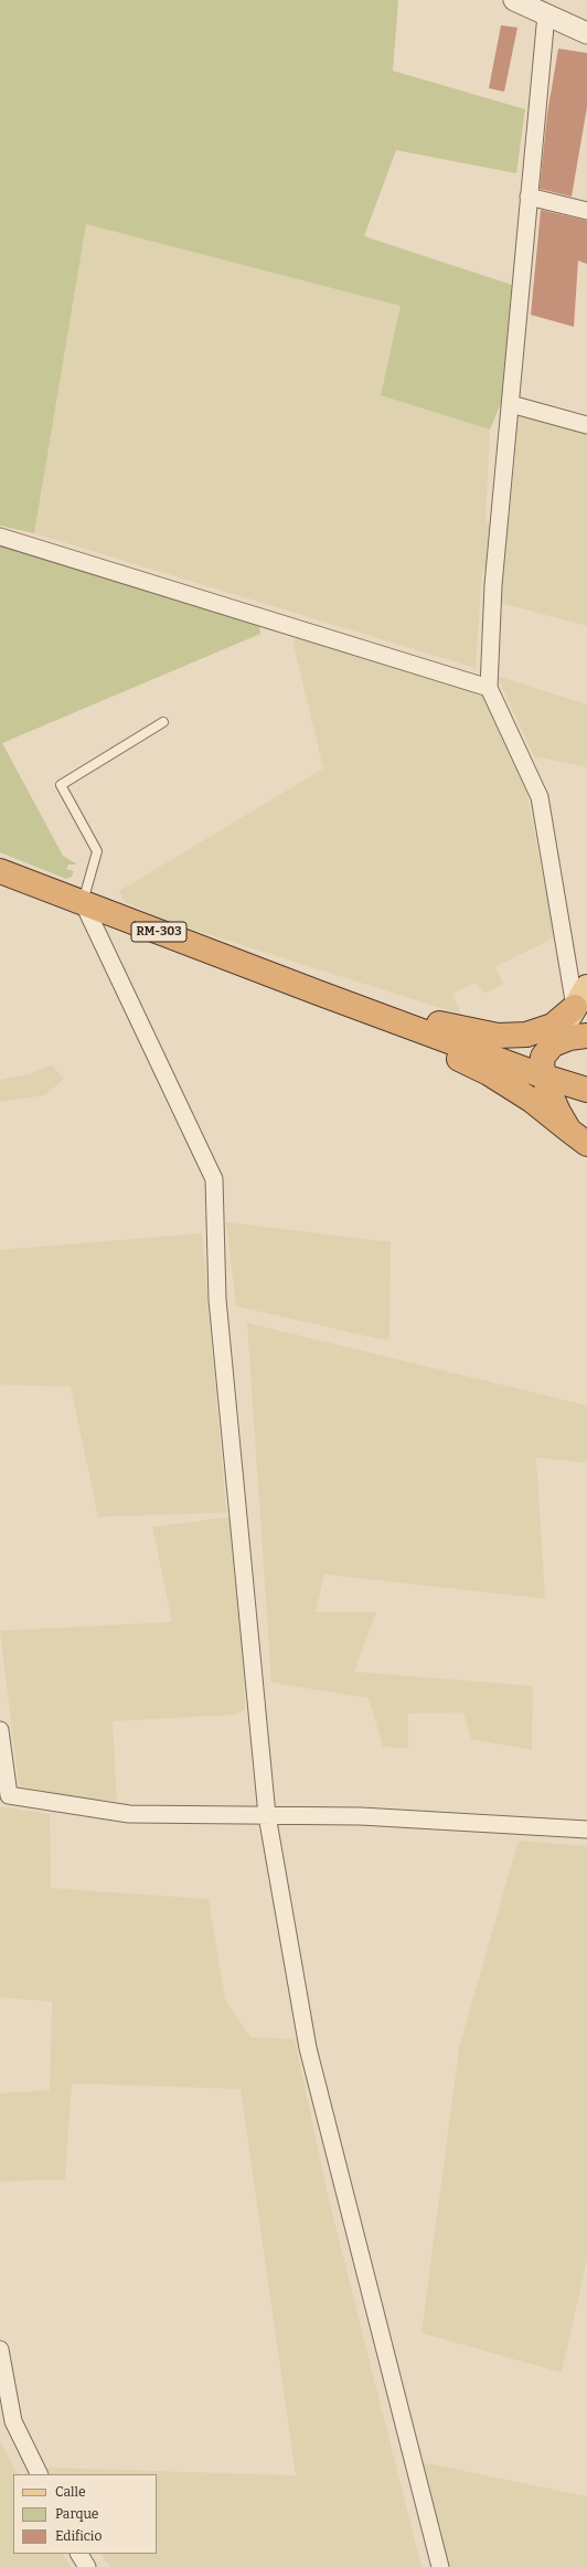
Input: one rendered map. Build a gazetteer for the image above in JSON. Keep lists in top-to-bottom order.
{
  "streets": {
    "highway": ["RM-303"]
  },
  "legend": ["Calle", "Parque", "Edificio"]
}
